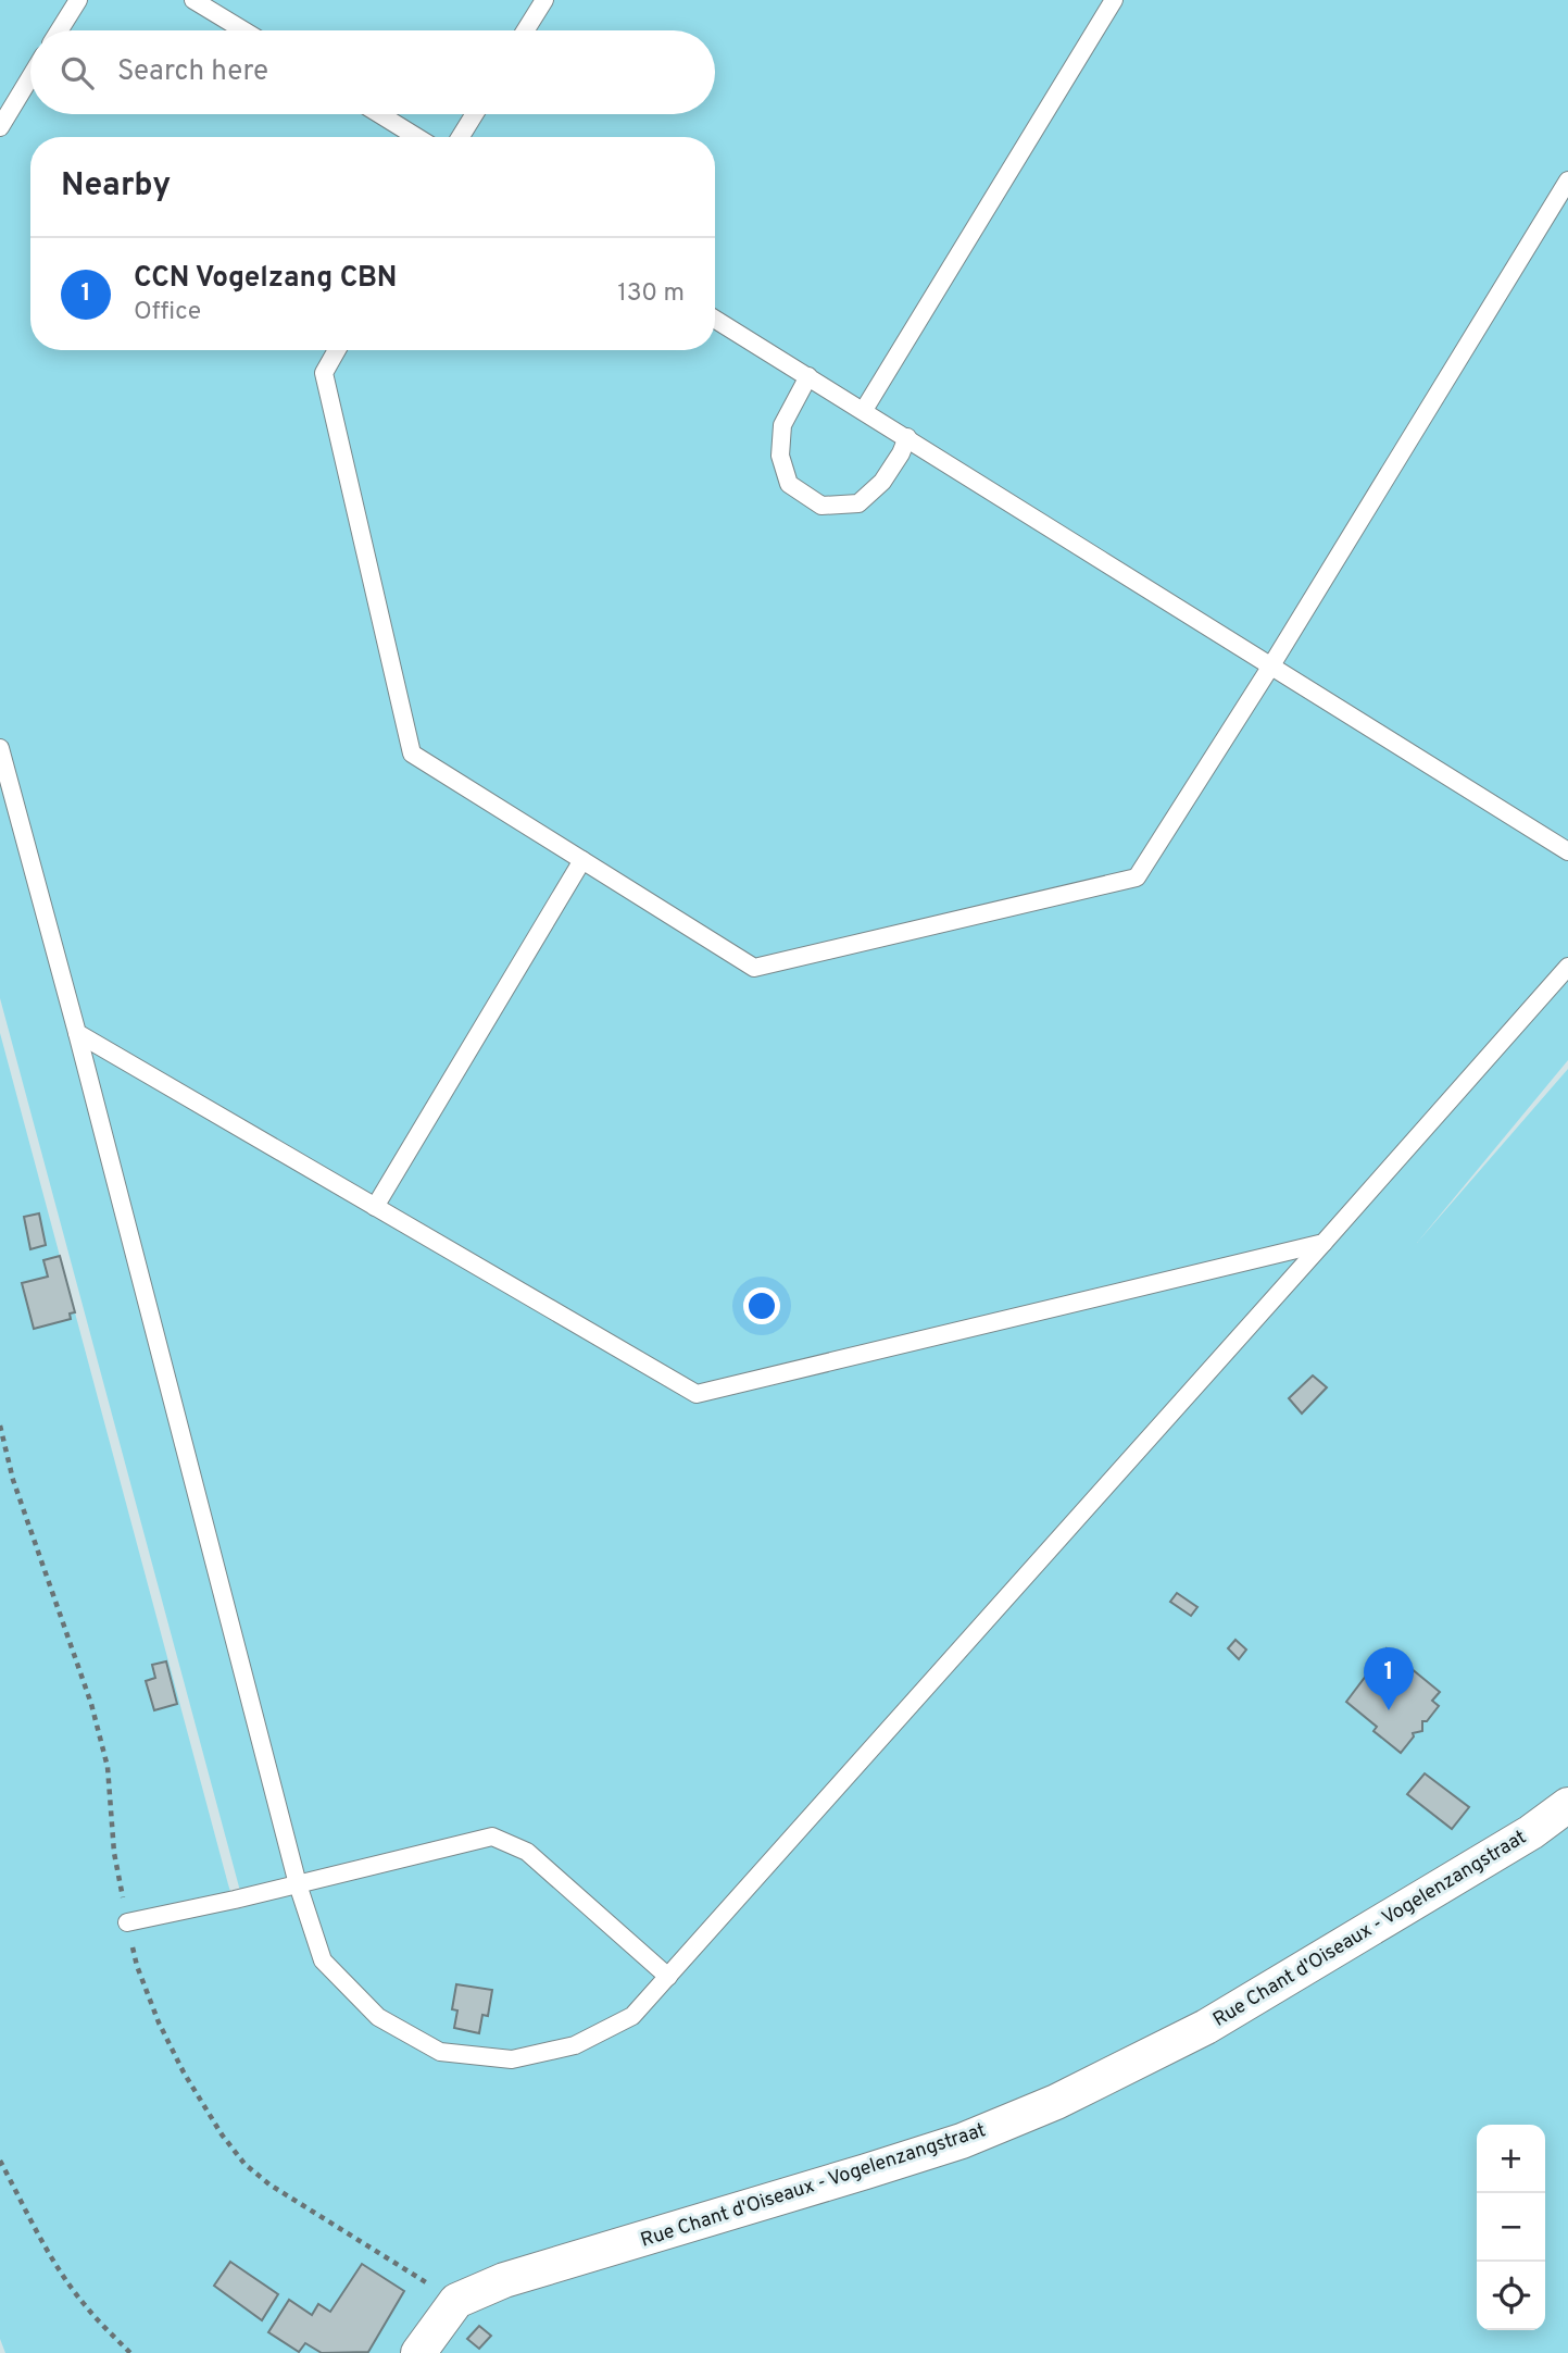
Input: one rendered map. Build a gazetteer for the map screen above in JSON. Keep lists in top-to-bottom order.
{
  "streets": {
    "street": ["Rue Chant d'Oiseaux - Vogelenzangstraat"]
  },
  "page": {
    "search": "Search here",
    "heading": "Nearby",
    "list": [
      {
        "mark": "1",
        "name": "CCN Vogelzang CBN",
        "note": "Office",
        "value": "130 m"
      }
    ],
    "pins": "1",
    "map_buttons": ["+", "−"]
  }
}
